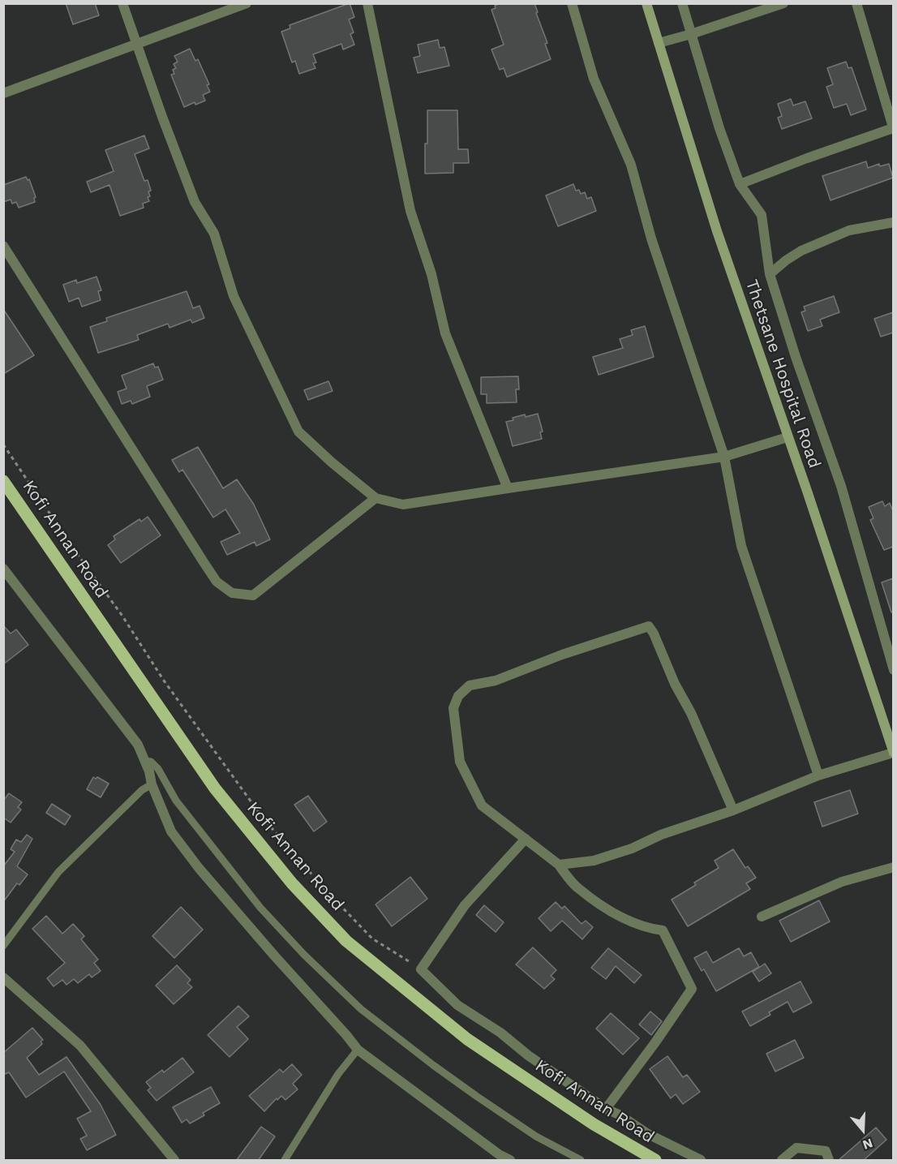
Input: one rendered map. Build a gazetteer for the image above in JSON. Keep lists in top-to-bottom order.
{
  "streets": {
    "main road": ["Thetsane Hospital Road", "Kofi Annan Road"]
  },
  "north": "bottom"
}
